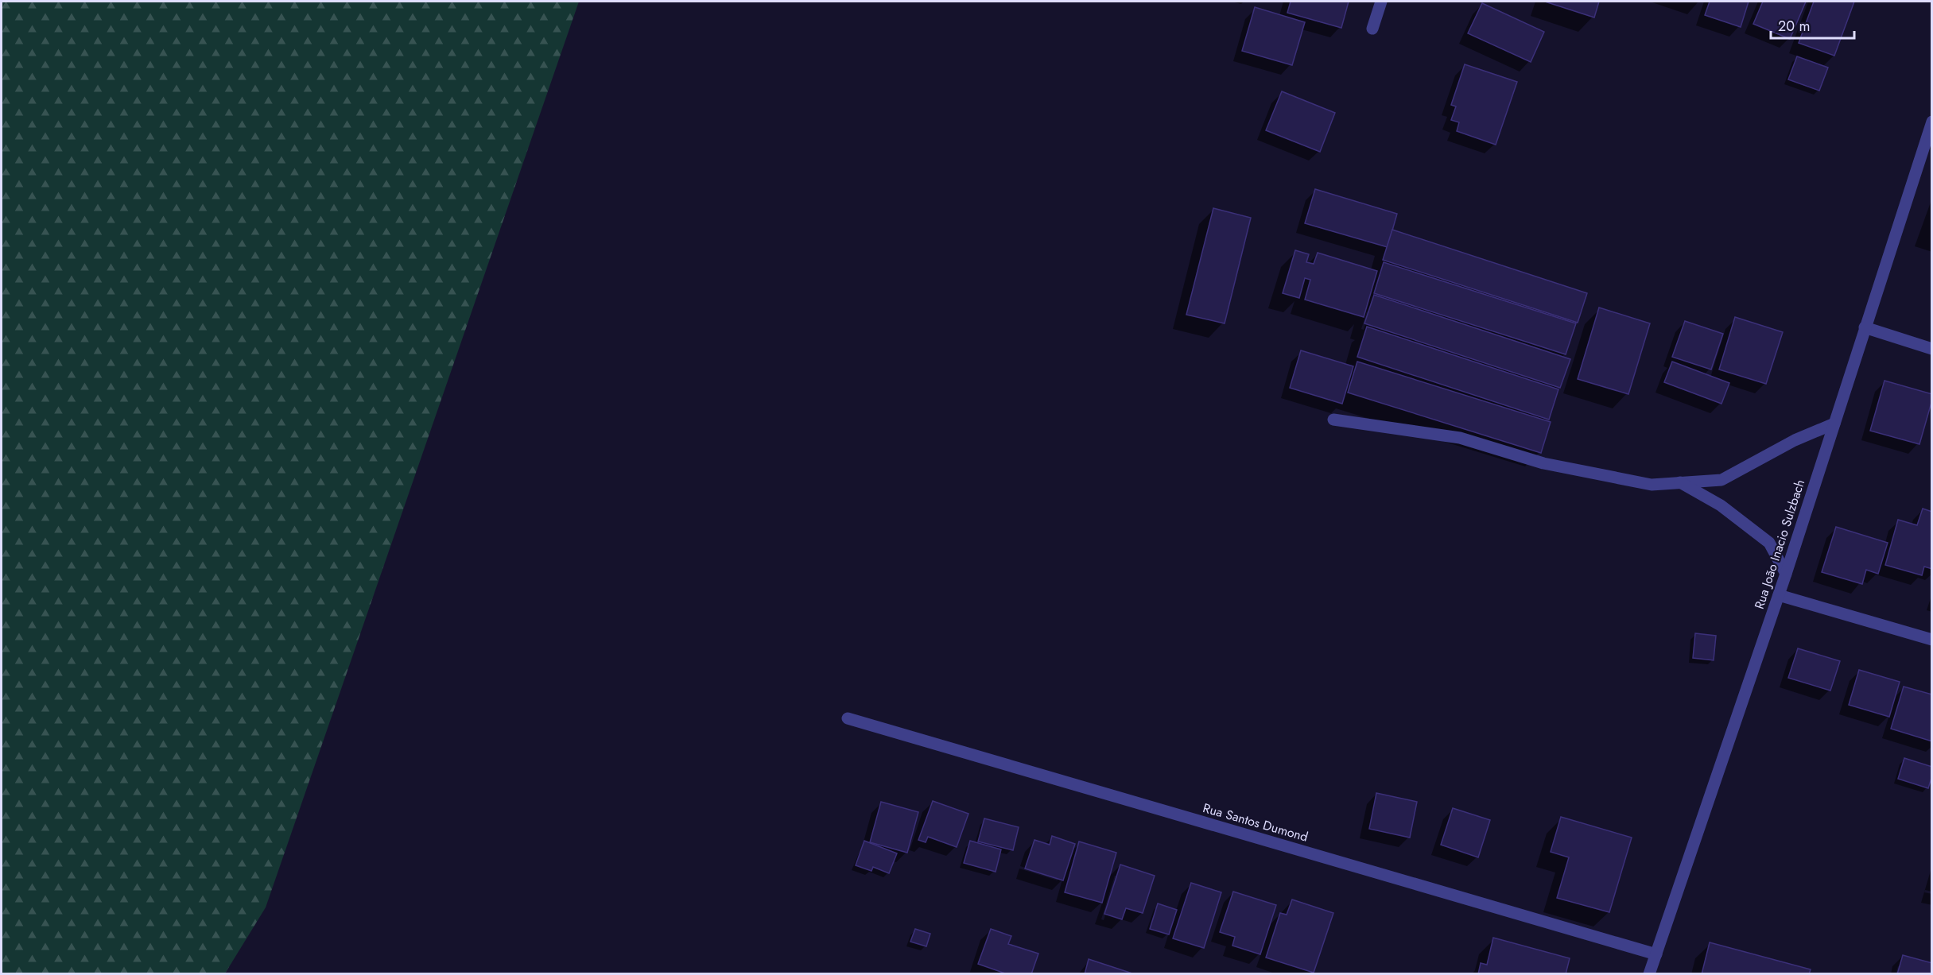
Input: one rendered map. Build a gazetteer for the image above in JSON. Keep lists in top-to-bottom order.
{
  "streets": {
    "street": ["Rua João Inacio Sulzbach", "Rua Santos Dumond"]
  },
  "crossings": [
    ["Rua João Inacio Sulzbach", "Rua Santos Dumond"]
  ],
  "scale_bar": "20 m"
}
